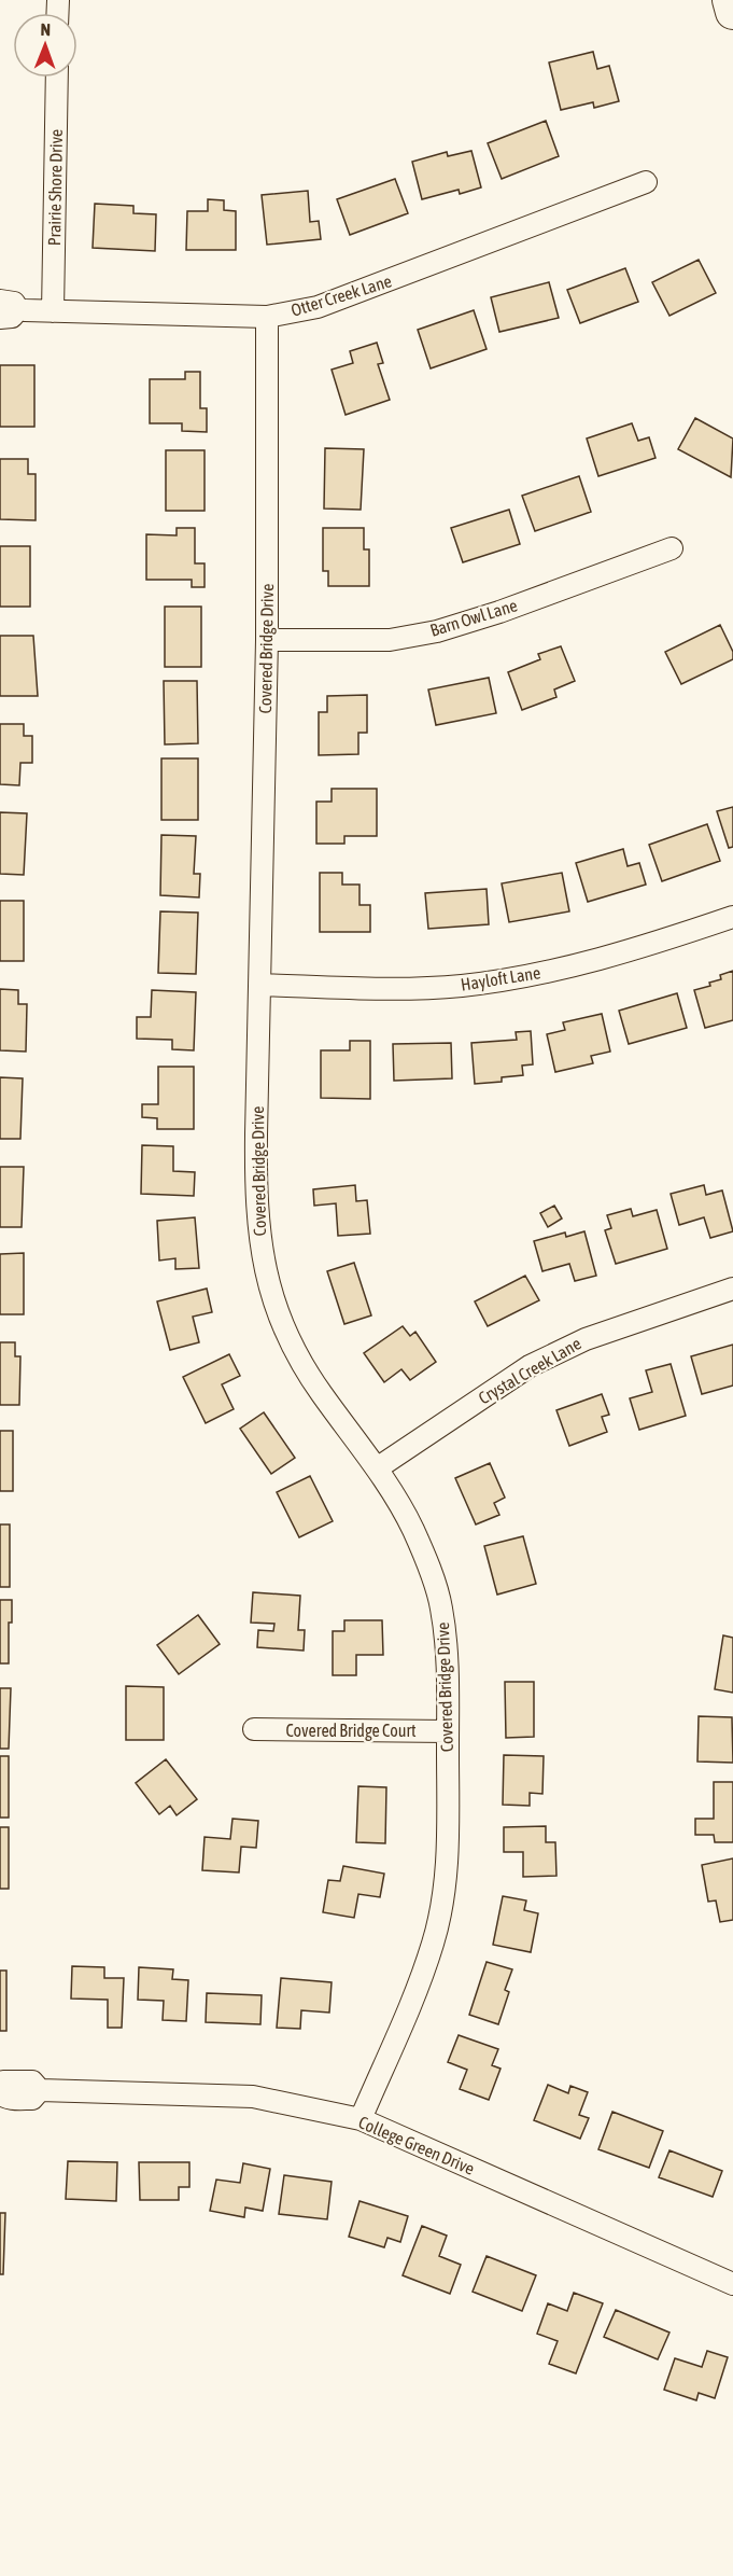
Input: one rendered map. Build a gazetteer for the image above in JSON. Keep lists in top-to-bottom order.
{
  "streets": {
    "street": [
      "Prairie Shore Drive",
      "Otter Creek Lane",
      "Barn Owl Lane",
      "Covered Bridge Drive",
      "Hayloft Lane",
      "Crystal Creek Lane",
      "Covered Bridge Court",
      "College Green Drive"
    ]
  },
  "crossings": [
    ["Prairie Shore Drive", "Otter Creek Lane"],
    ["Otter Creek Lane", "Covered Bridge Drive"],
    ["Barn Owl Lane", "Covered Bridge Drive"],
    ["Covered Bridge Drive", "Hayloft Lane"],
    ["Covered Bridge Drive", "Crystal Creek Lane"],
    ["Covered Bridge Drive", "Covered Bridge Court"],
    ["Covered Bridge Drive", "College Green Drive"]
  ],
  "north": "top"
}
